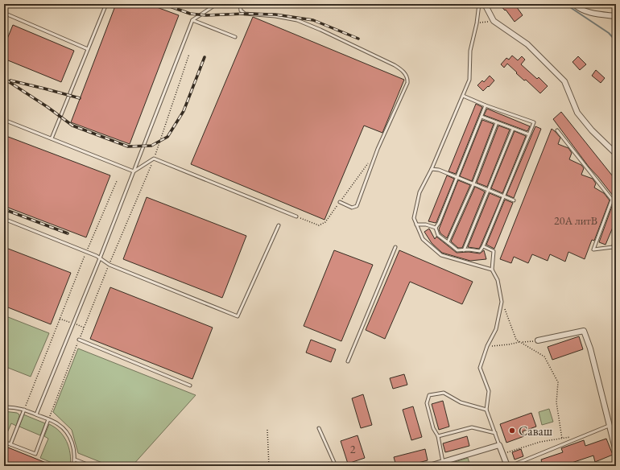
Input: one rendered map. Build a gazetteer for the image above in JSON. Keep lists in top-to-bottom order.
{
  "places": ["Саваш"],
  "house_numbers": ["20А литВ", "2"]
}
